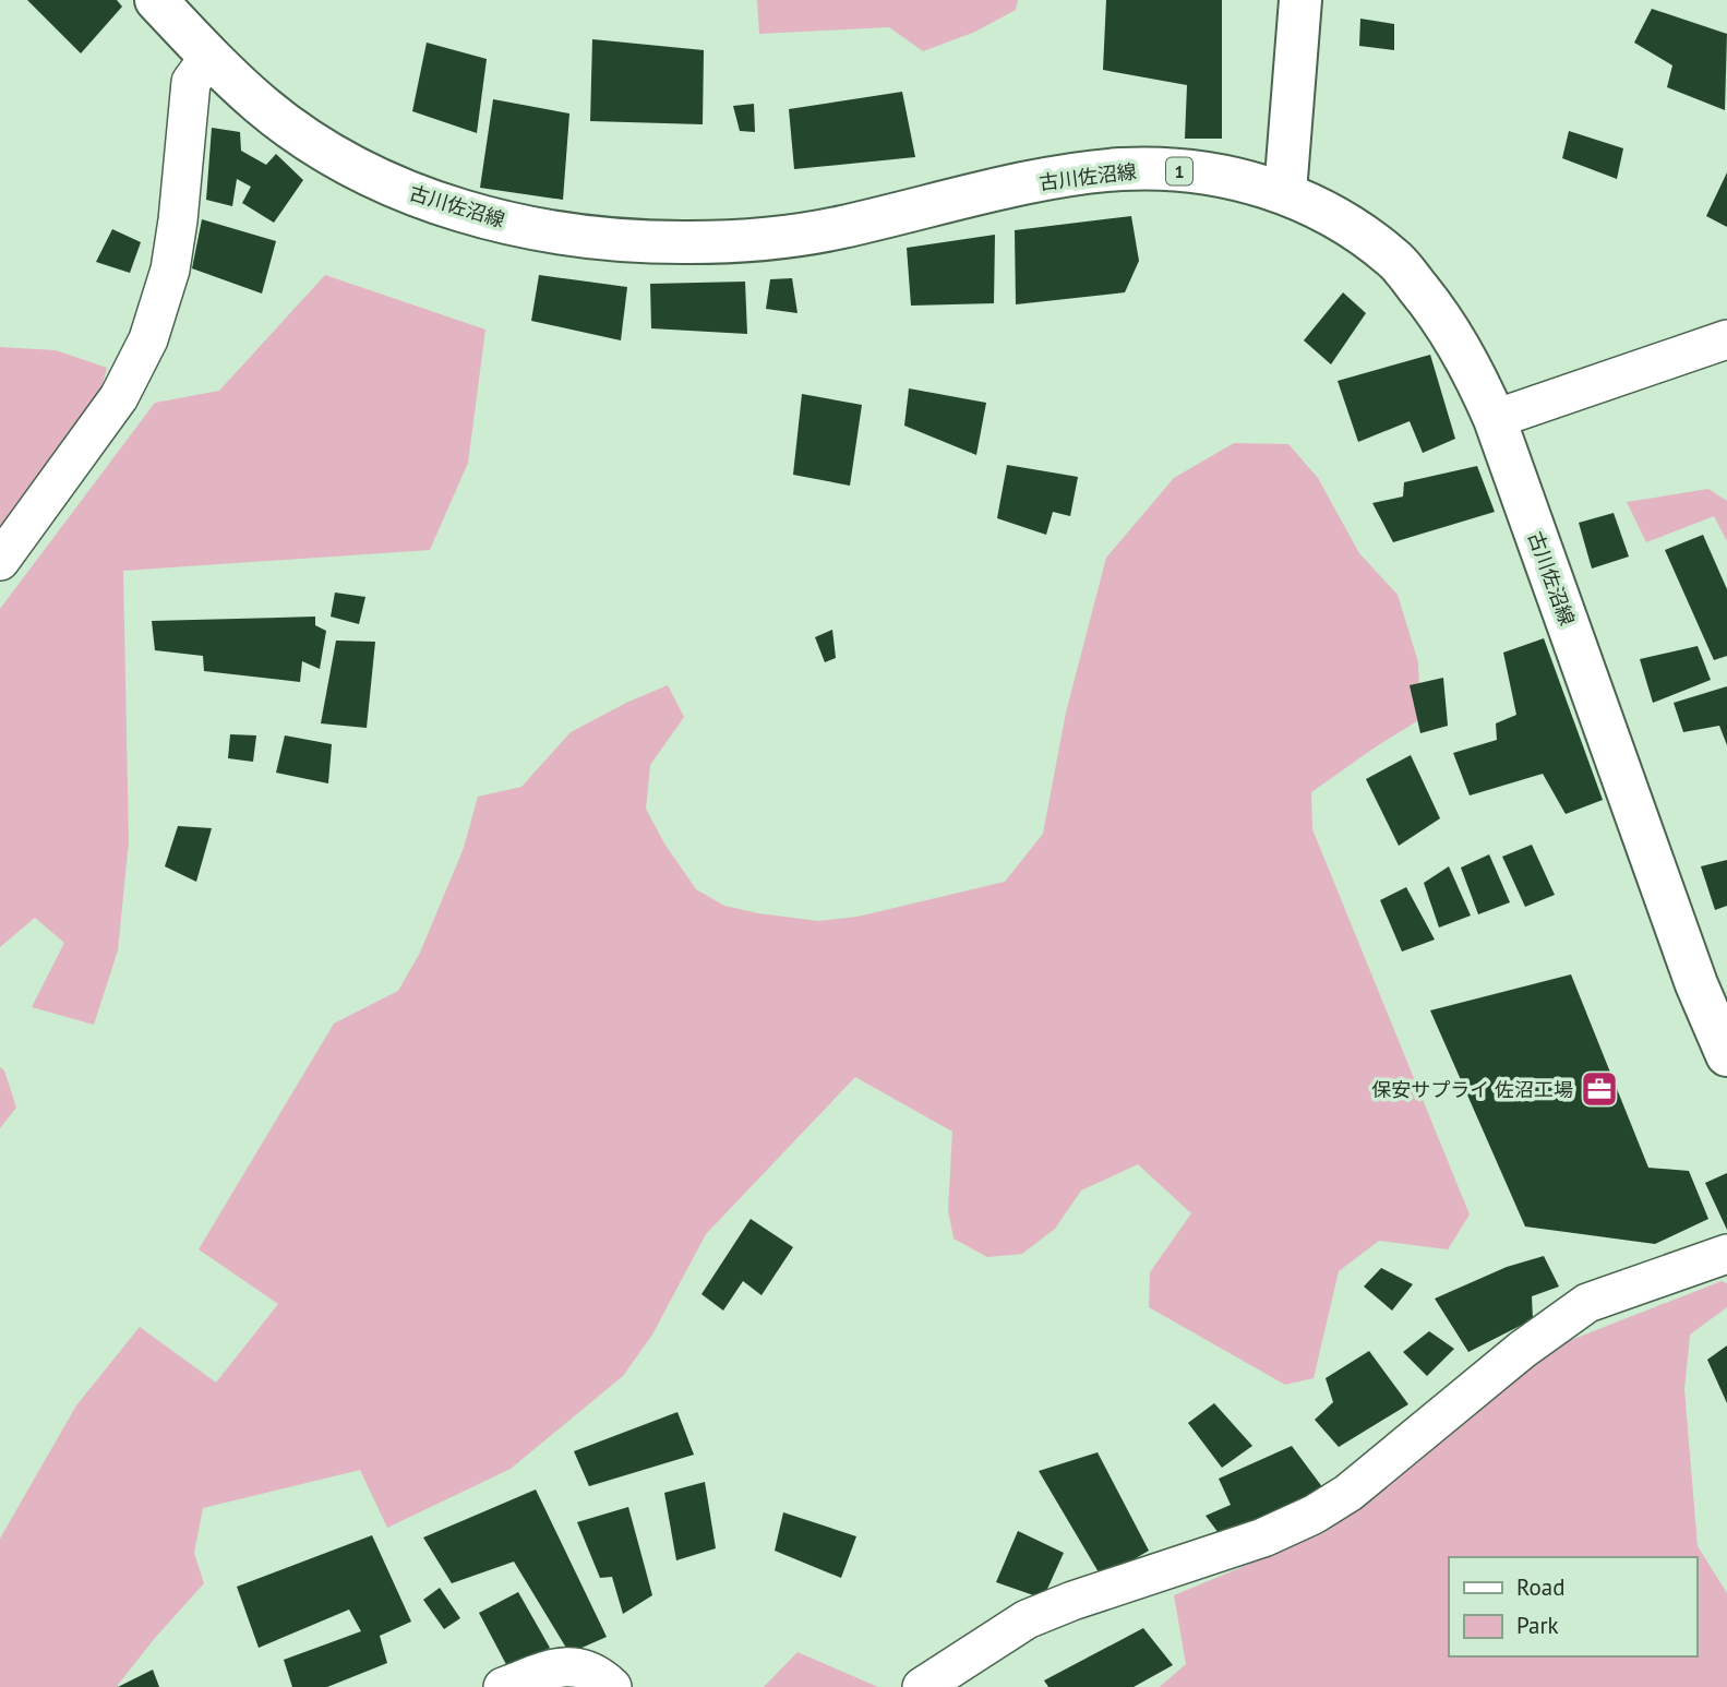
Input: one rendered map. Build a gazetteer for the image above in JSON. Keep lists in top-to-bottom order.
{
  "streets": {
    "main road": ["1", "古川佐沼線"]
  },
  "places": {
    "office": ["保安サプライ 佐沼工場"]
  },
  "legend": ["Road", "Park"]
}
